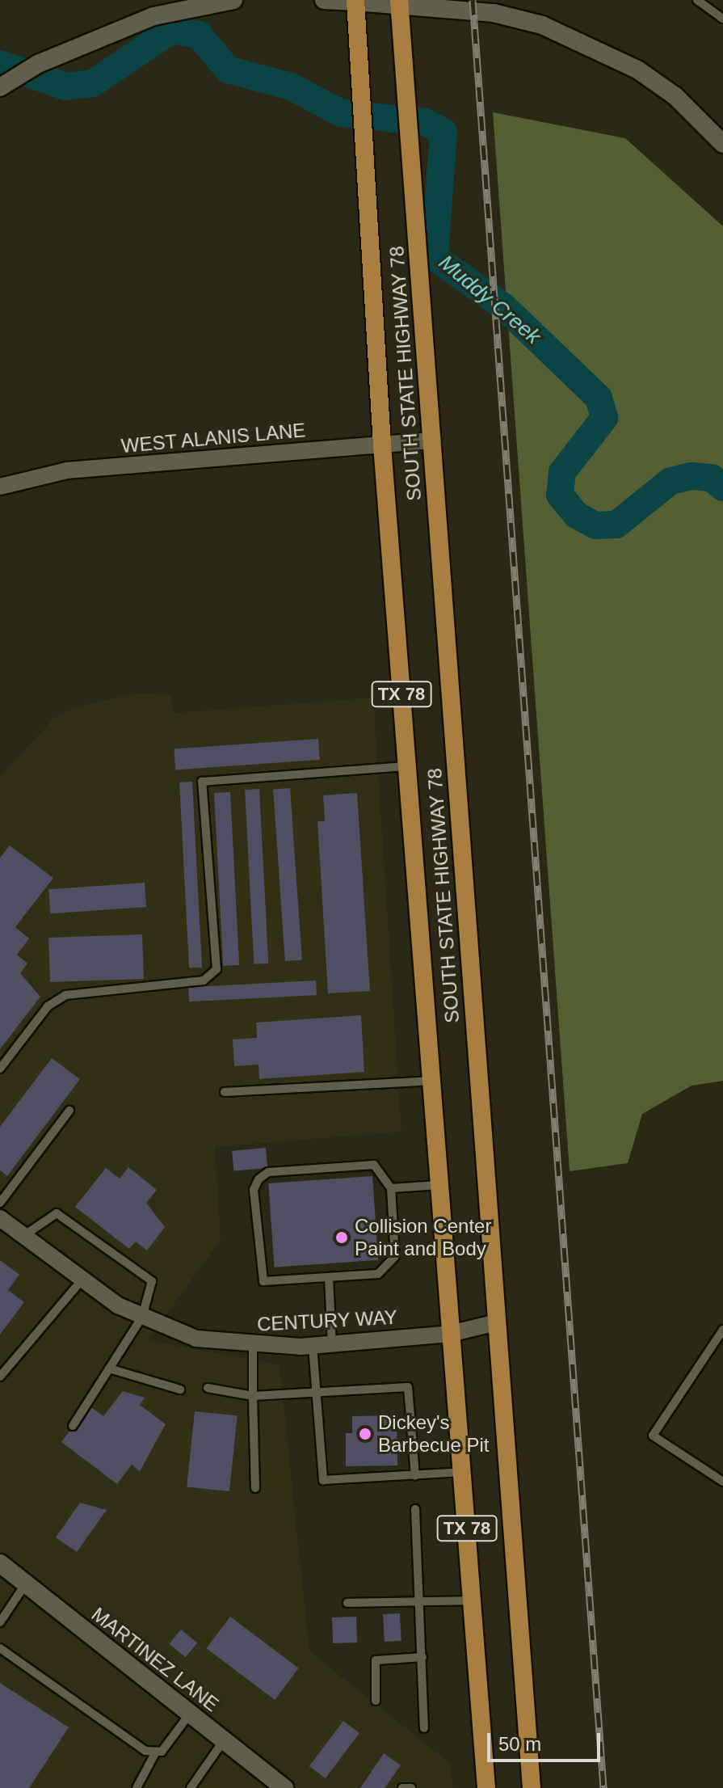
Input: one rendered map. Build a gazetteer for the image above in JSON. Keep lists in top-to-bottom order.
{
  "streets": {
    "main road": ["SOUTH STATE HIGHWAY 78", "TX 78"],
    "street": ["WEST ALANIS LANE", "CENTURY WAY", "MARTINEZ LANE"]
  },
  "crossings": [
    ["SOUTH STATE HIGHWAY 78", "WEST ALANIS LANE"],
    ["SOUTH STATE HIGHWAY 78", "CENTURY WAY"]
  ],
  "water": ["Muddy Creek"],
  "places": ["Collision Center Paint and Body", "Dickey's Barbecue Pit"],
  "scale_bar": "50 m"
}
